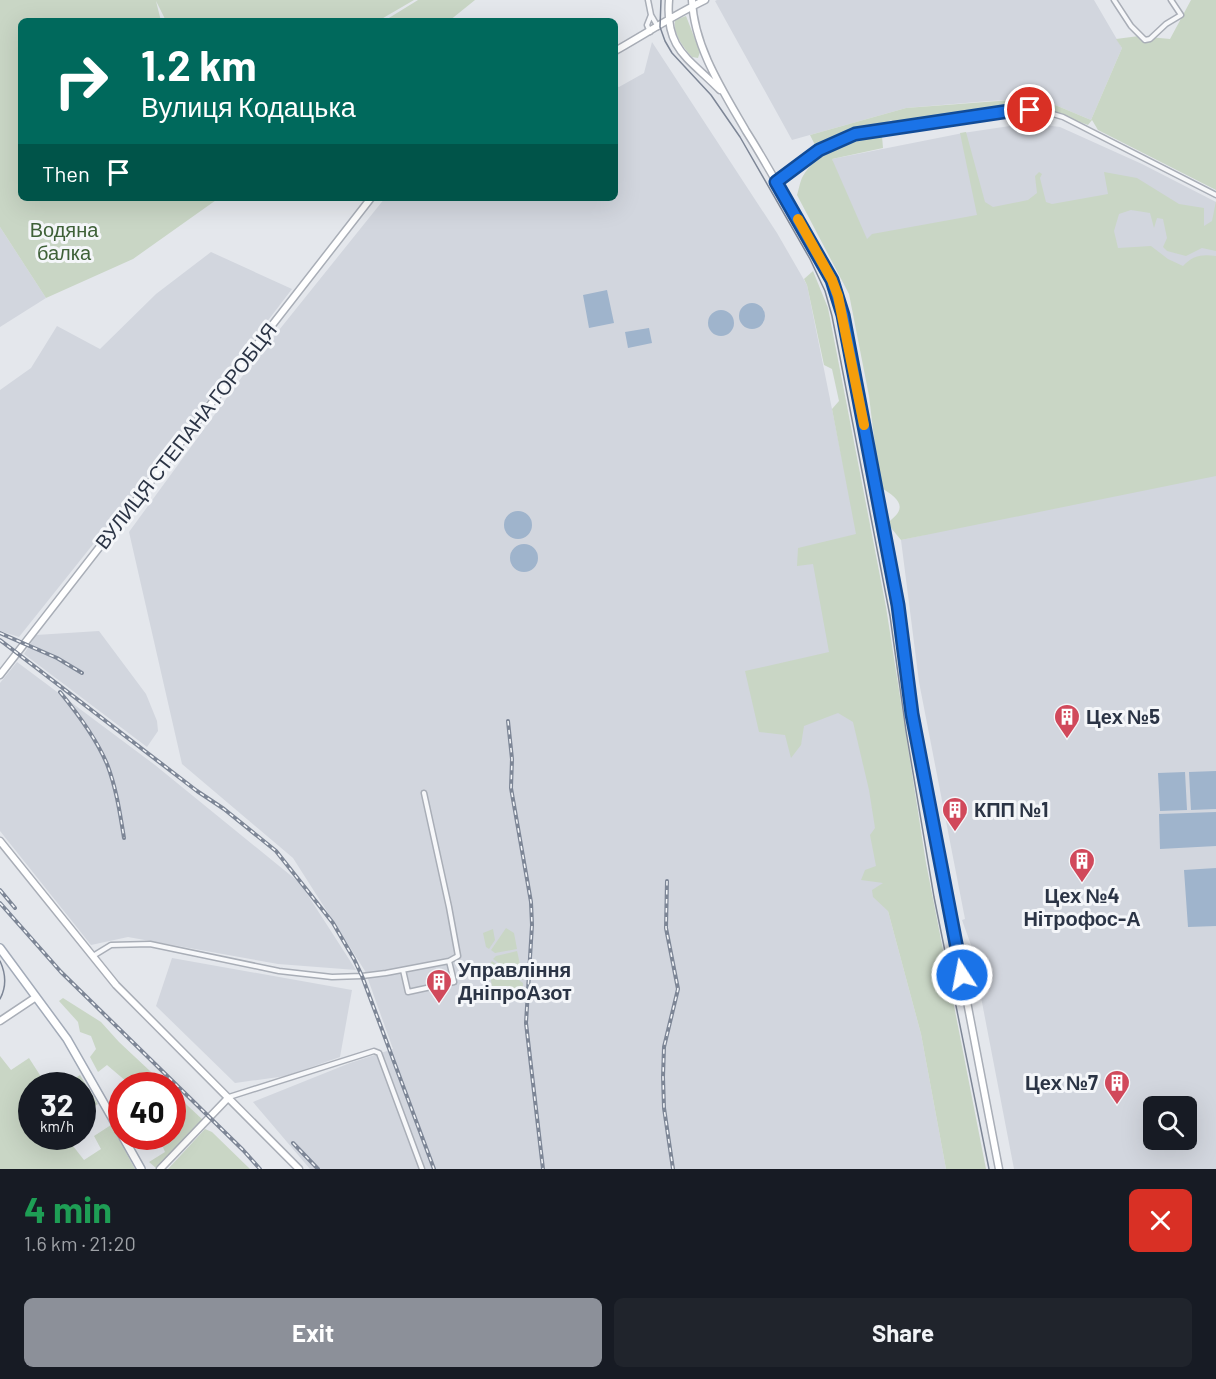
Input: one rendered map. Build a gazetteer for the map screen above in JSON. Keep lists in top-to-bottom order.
{
  "streets": {
    "street": ["ВУЛИЦЯ СТЕПАНА ГОРОБЦЯ"]
  },
  "parks": ["Водяна балка"],
  "places": {
    "building": [
      "Цех №5",
      "КПП №1",
      "Цех №4 Нітрофос-А",
      "Управління ДніпроАзот",
      "Цех №7"
    ]
  },
  "page": {
    "turn": ["1.2 km", "Вулиця Кодацька"],
    "then": "Then",
    "speed": "32 km/h",
    "limit": "40",
    "heading": ["4 min", "1.6 km · 21:20"],
    "buttons": ["Exit", "Share"]
  }
}
